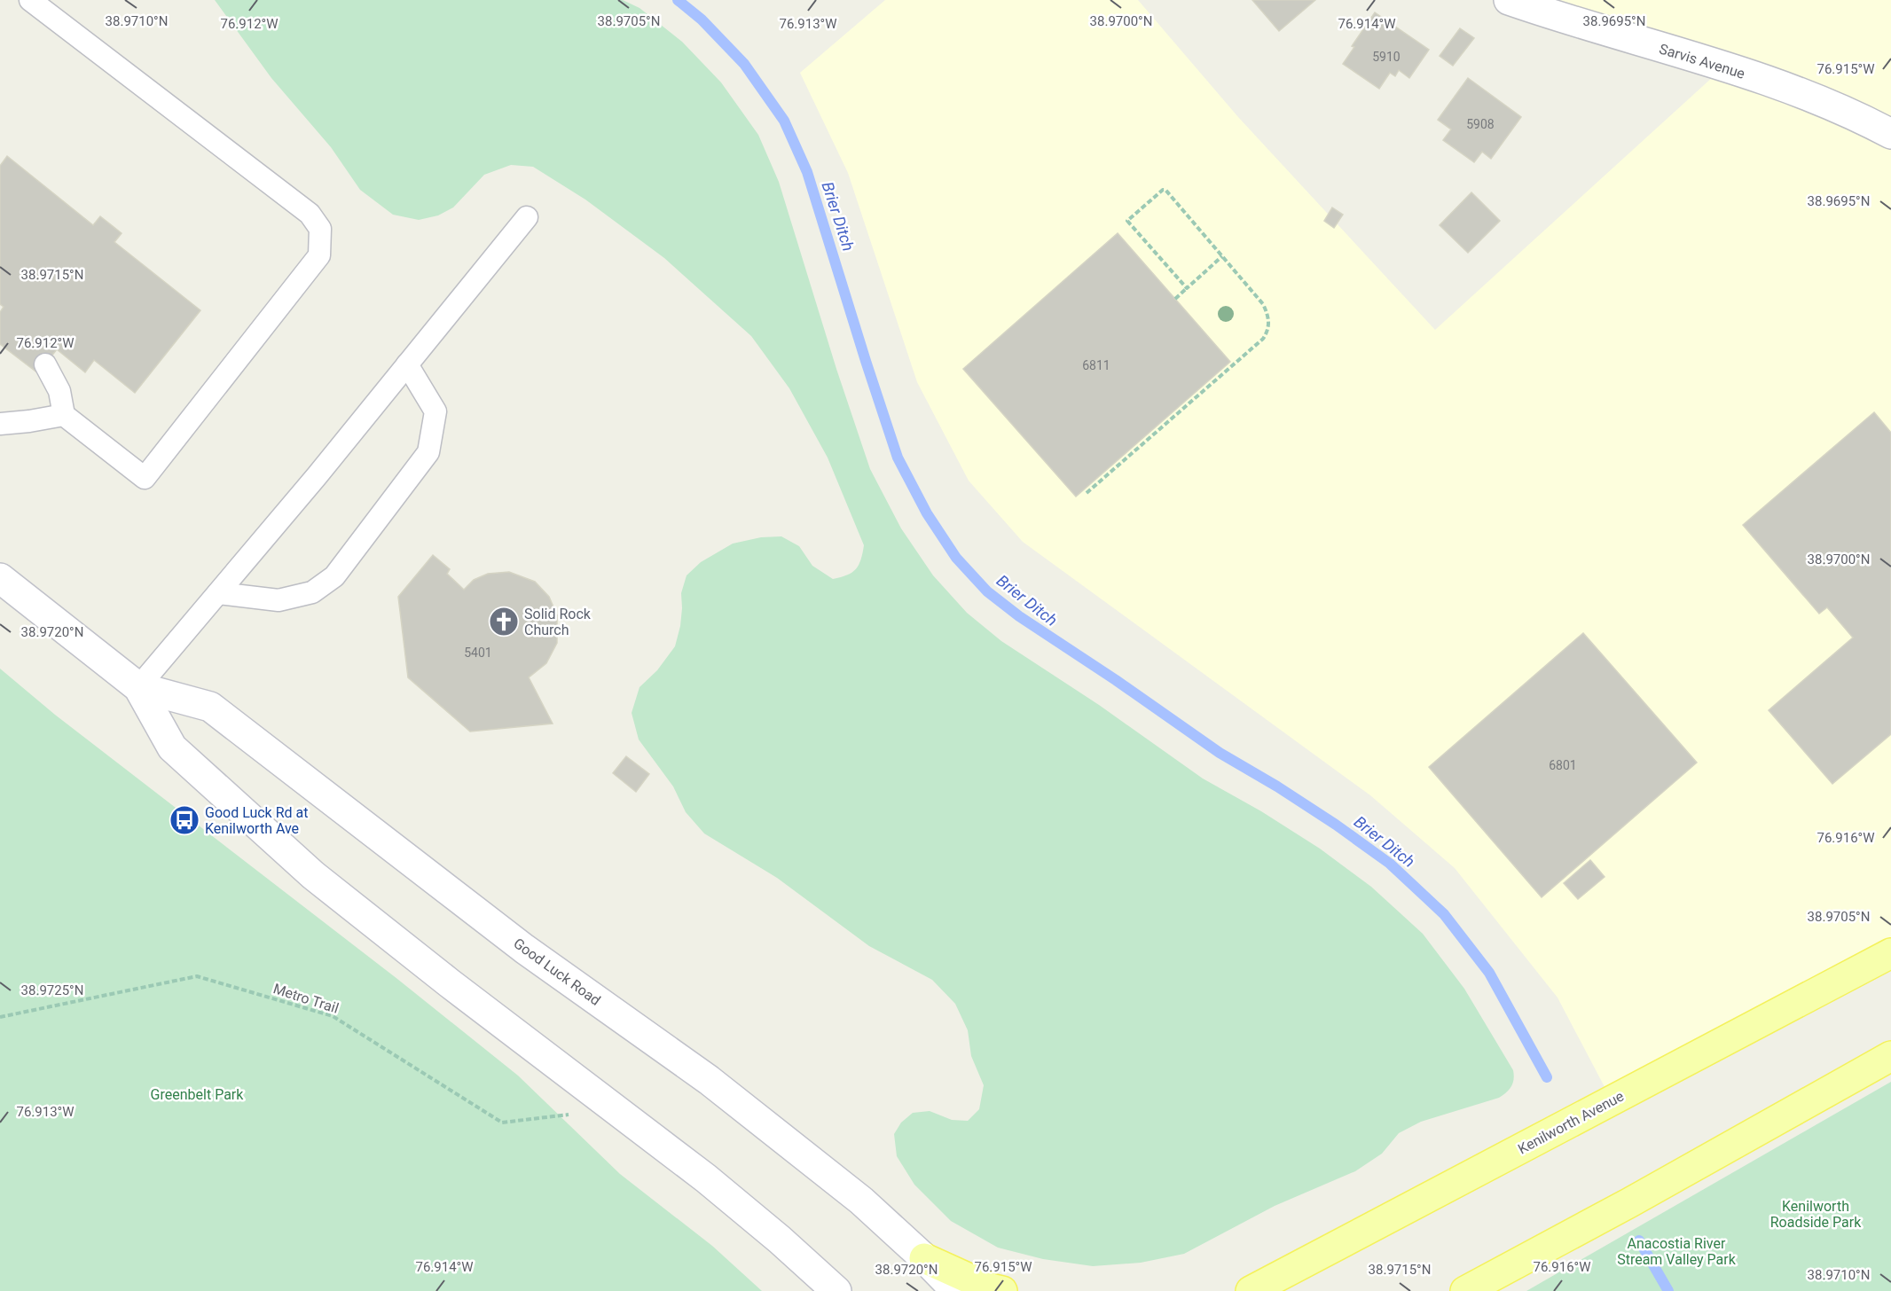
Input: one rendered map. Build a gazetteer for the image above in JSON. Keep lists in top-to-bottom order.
{
  "streets": {
    "main road": ["Sarvis Avenue", "Good Luck Road", "Kenilworth Avenue"],
    "path": ["Metro Trail"]
  },
  "crossings": [
    ["Good Luck Road", "Metro Trail"]
  ],
  "water": ["Brier Ditch"],
  "parks": ["Greenbelt Park", "Kenilworth Roadside Park", "Anacostia River Stream Valley Park"],
  "places": {
    "church": ["Solid Rock Church"],
    "bus stop": ["Good Luck Rd at Kenilworth Ave"]
  },
  "house_numbers": [
    "5910",
    "5908",
    "6811",
    "5401",
    "6801"
  ],
  "coordinates": [
    "38.9710°N",
    "38.9705°N",
    "38.9700°N",
    "38.9695°N",
    "76.914°W",
    "76.912°W",
    "76.913°W",
    "76.915°W",
    "38.9715°N",
    "38.9720°N",
    "76.916°W",
    "38.9725°N"
  ]
}
